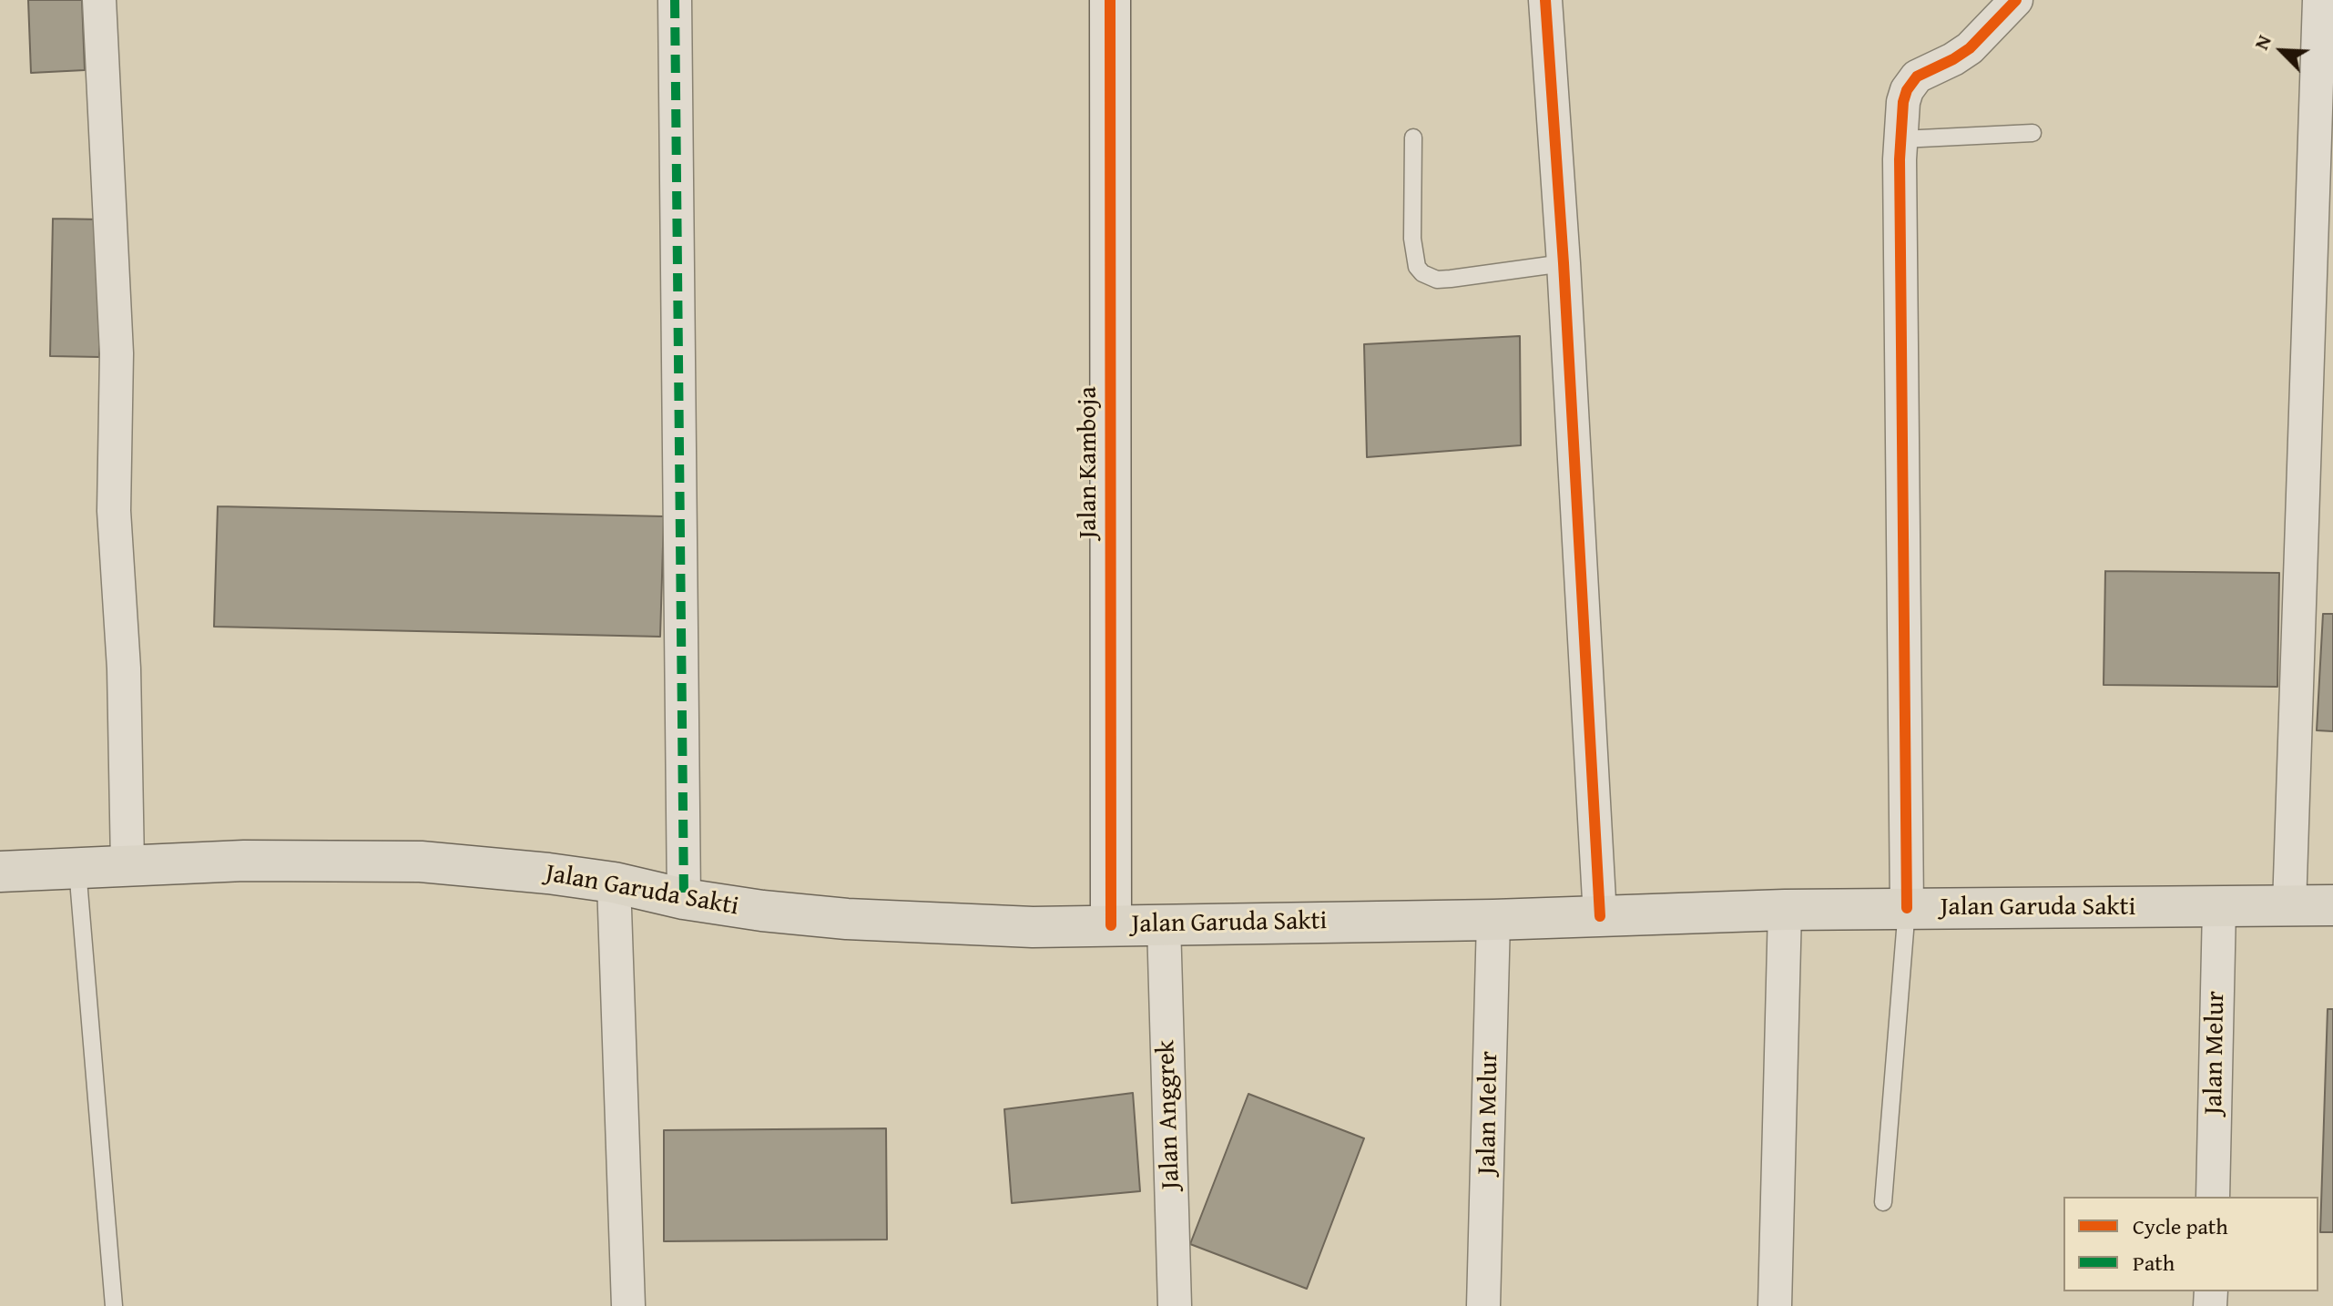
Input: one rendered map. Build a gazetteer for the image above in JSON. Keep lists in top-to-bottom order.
{
  "streets": {
    "highway": ["Jalan Garuda Sakti"],
    "street": ["Jalan Kamboja", "Jalan Melur", "Jalan Anggrek"]
  },
  "crossings": [
    ["Jalan Kamboja", "Jalan Garuda Sakti"],
    ["Jalan Garuda Sakti", "Jalan Melur"],
    ["Jalan Garuda Sakti", "Jalan Anggrek"]
  ],
  "legend": ["Cycle path", "Path"],
  "north": "top left"
}
